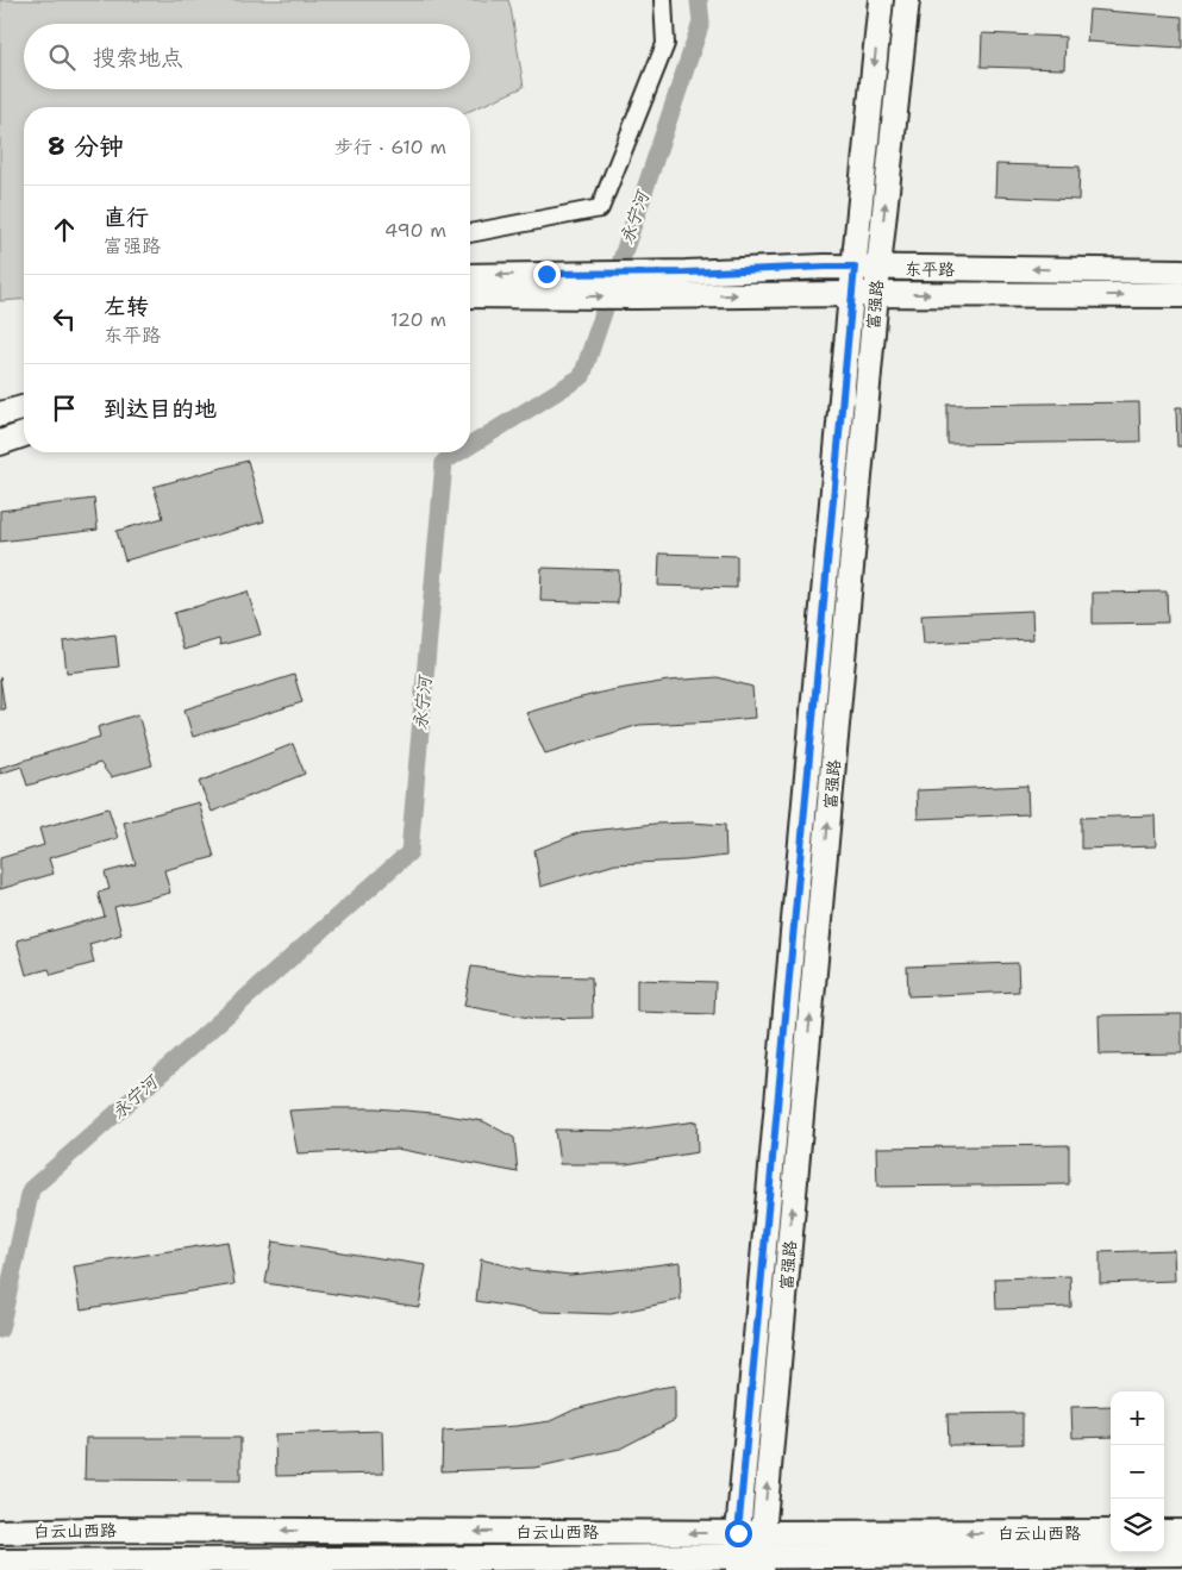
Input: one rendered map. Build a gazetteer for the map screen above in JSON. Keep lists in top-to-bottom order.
{
  "streets": {
    "main road": ["东平路", "富强路", "白云山西路"]
  },
  "crossings": [
    ["东平路", "富强路"],
    ["富强路", "白云山西路"]
  ],
  "water": ["永宁河"],
  "page": {
    "search": "搜索地点",
    "heading": ["8 分钟", "步行 · 610 m"],
    "list": [
      ["直行", "富强路", "490 m"],
      ["左转", "东平路", "120 m"],
      "到达目的地"
    ],
    "map_buttons": ["+", "−"]
  }
}
